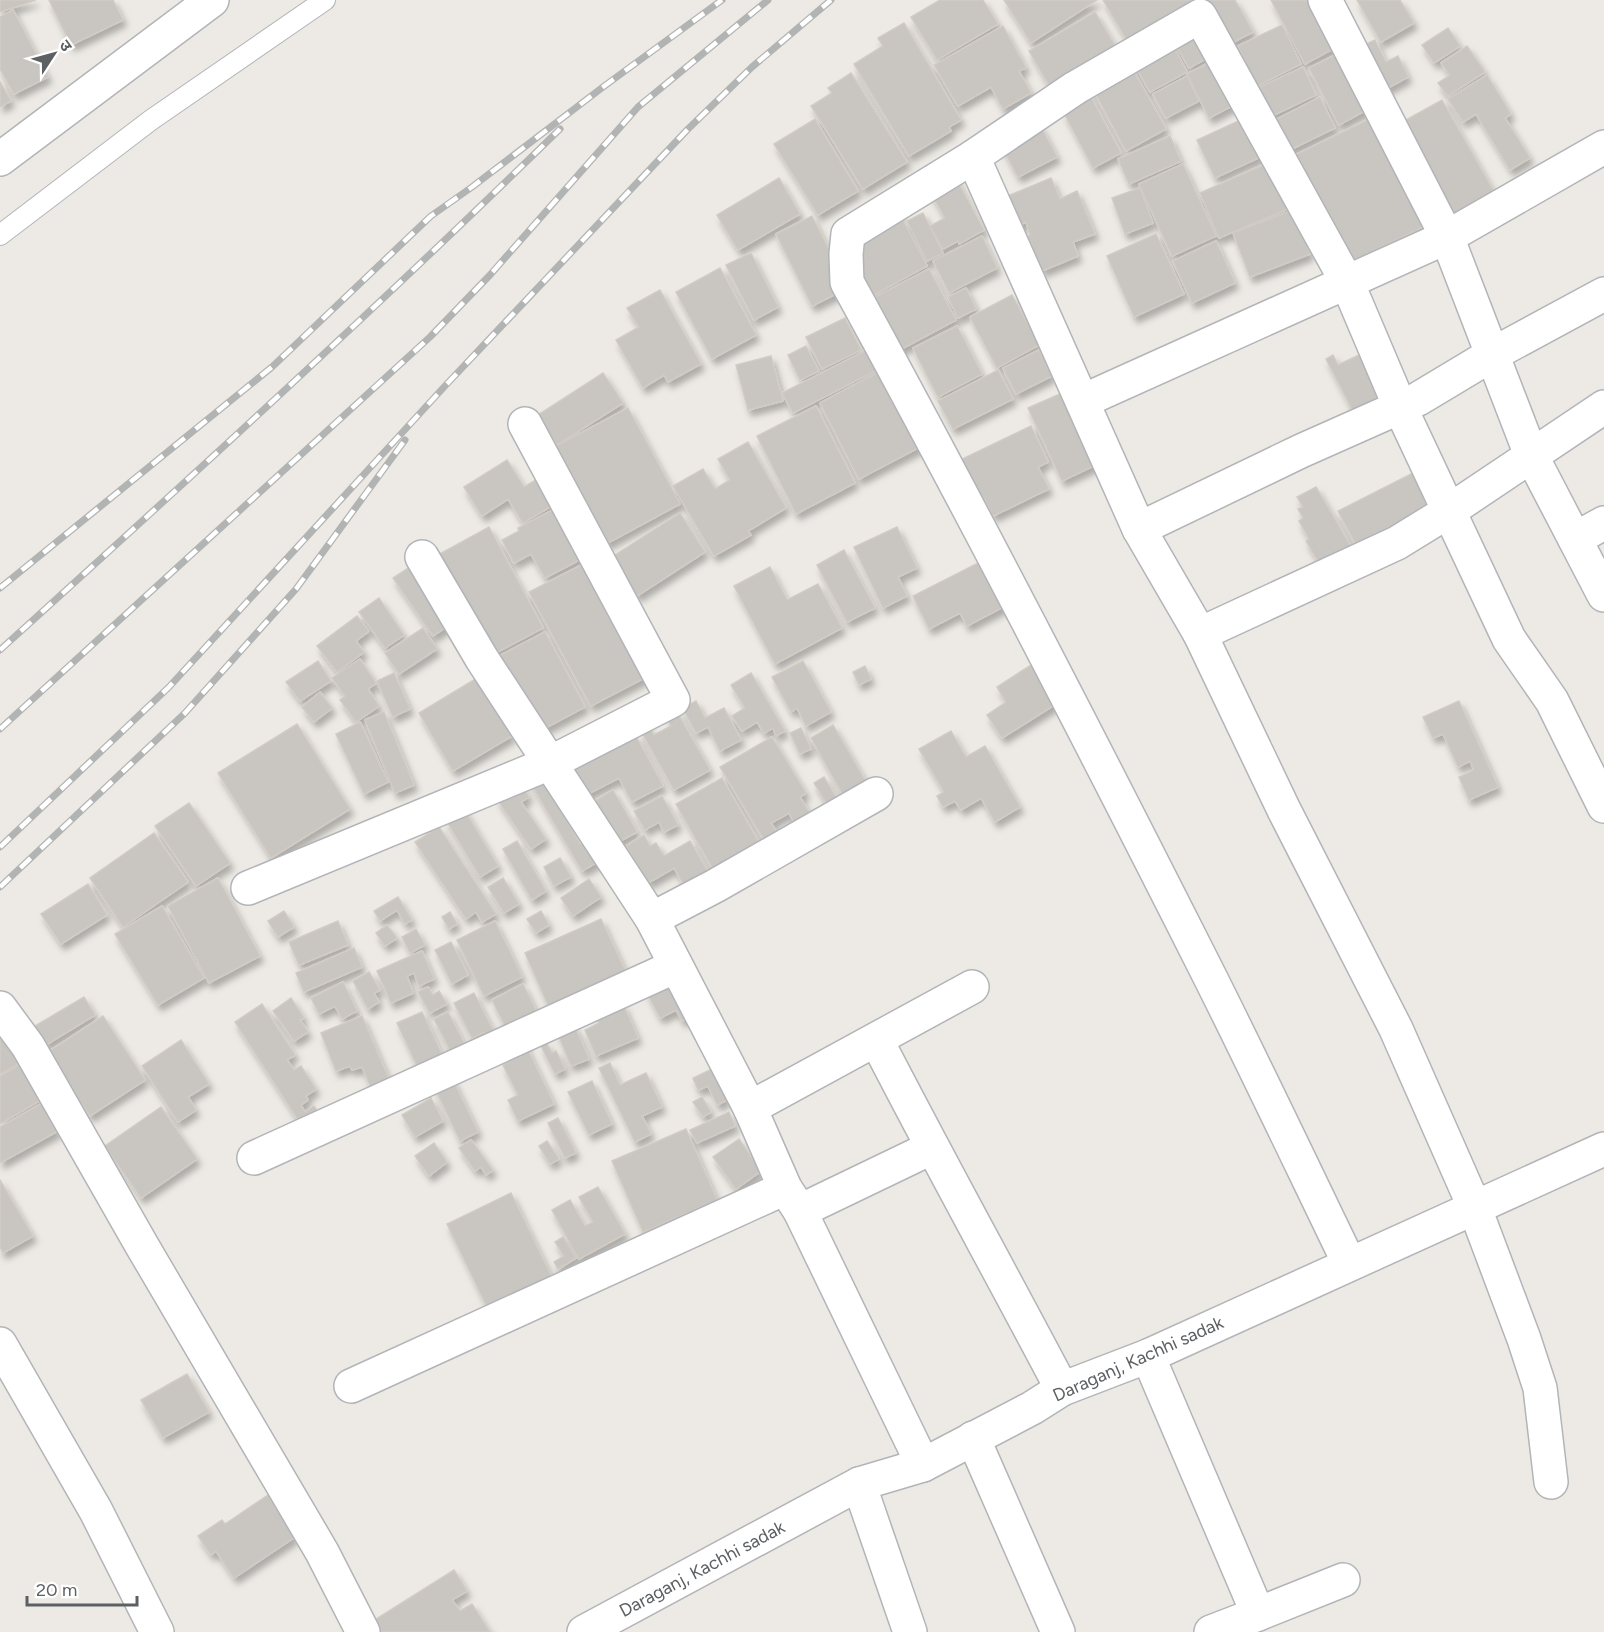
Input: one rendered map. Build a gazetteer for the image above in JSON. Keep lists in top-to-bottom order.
{
  "streets": {
    "street": ["Daraganj, Kachhi sadak"]
  },
  "scale_bar": "20 m",
  "north": "top right"
}
